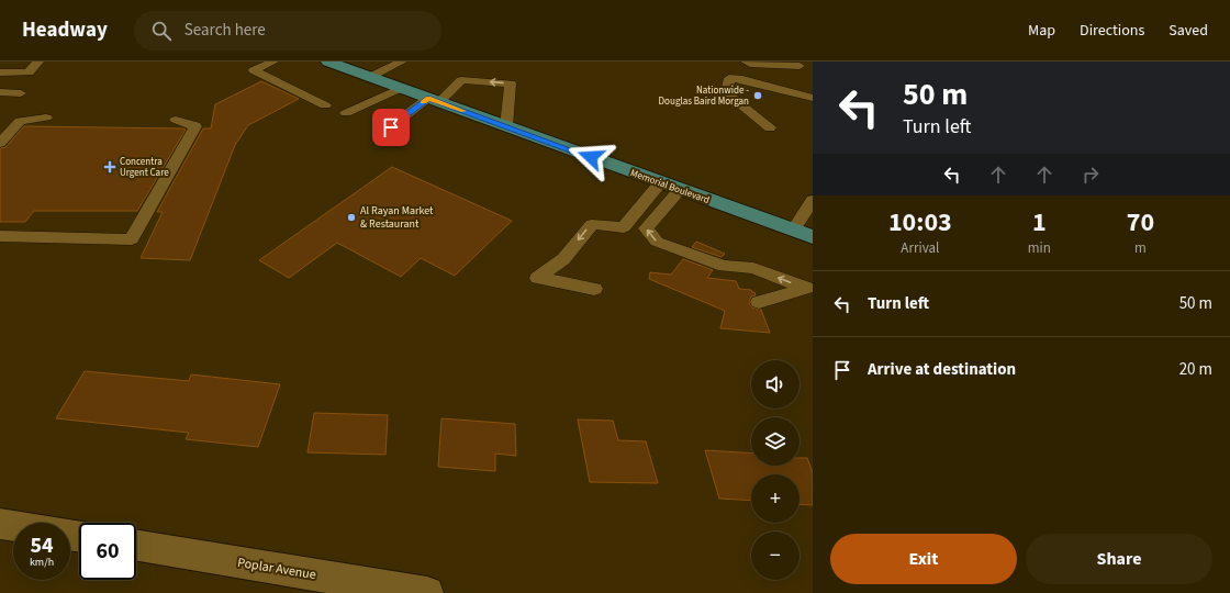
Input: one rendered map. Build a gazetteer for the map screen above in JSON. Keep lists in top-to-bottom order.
{
  "streets": {
    "main road": ["Memorial Boulevard"],
    "street": ["Poplar Avenue"]
  },
  "places": {
    "other": ["Nationwide - Douglas Baird Morgan", "Al Rayan Market & Restaurant"],
    "health": ["Concentra Urgent Care"]
  },
  "page": {
    "header": "Headway",
    "search": "Search here",
    "nav": ["Map", "Directions", "Saved"],
    "turn": ["50 m", "Turn left"],
    "eta": [
      "10:03",
      "Arrival",
      "1",
      "min",
      "70",
      "m"
    ],
    "list": [
      {
        "name": "Turn left",
        "value": "50 m"
      },
      {
        "name": "Arrive at destination",
        "value": "20 m"
      }
    ],
    "map_buttons": ["+", "−"],
    "speed": "54 km/h",
    "limit": "60",
    "buttons": ["Exit", "Share"]
  }
}
